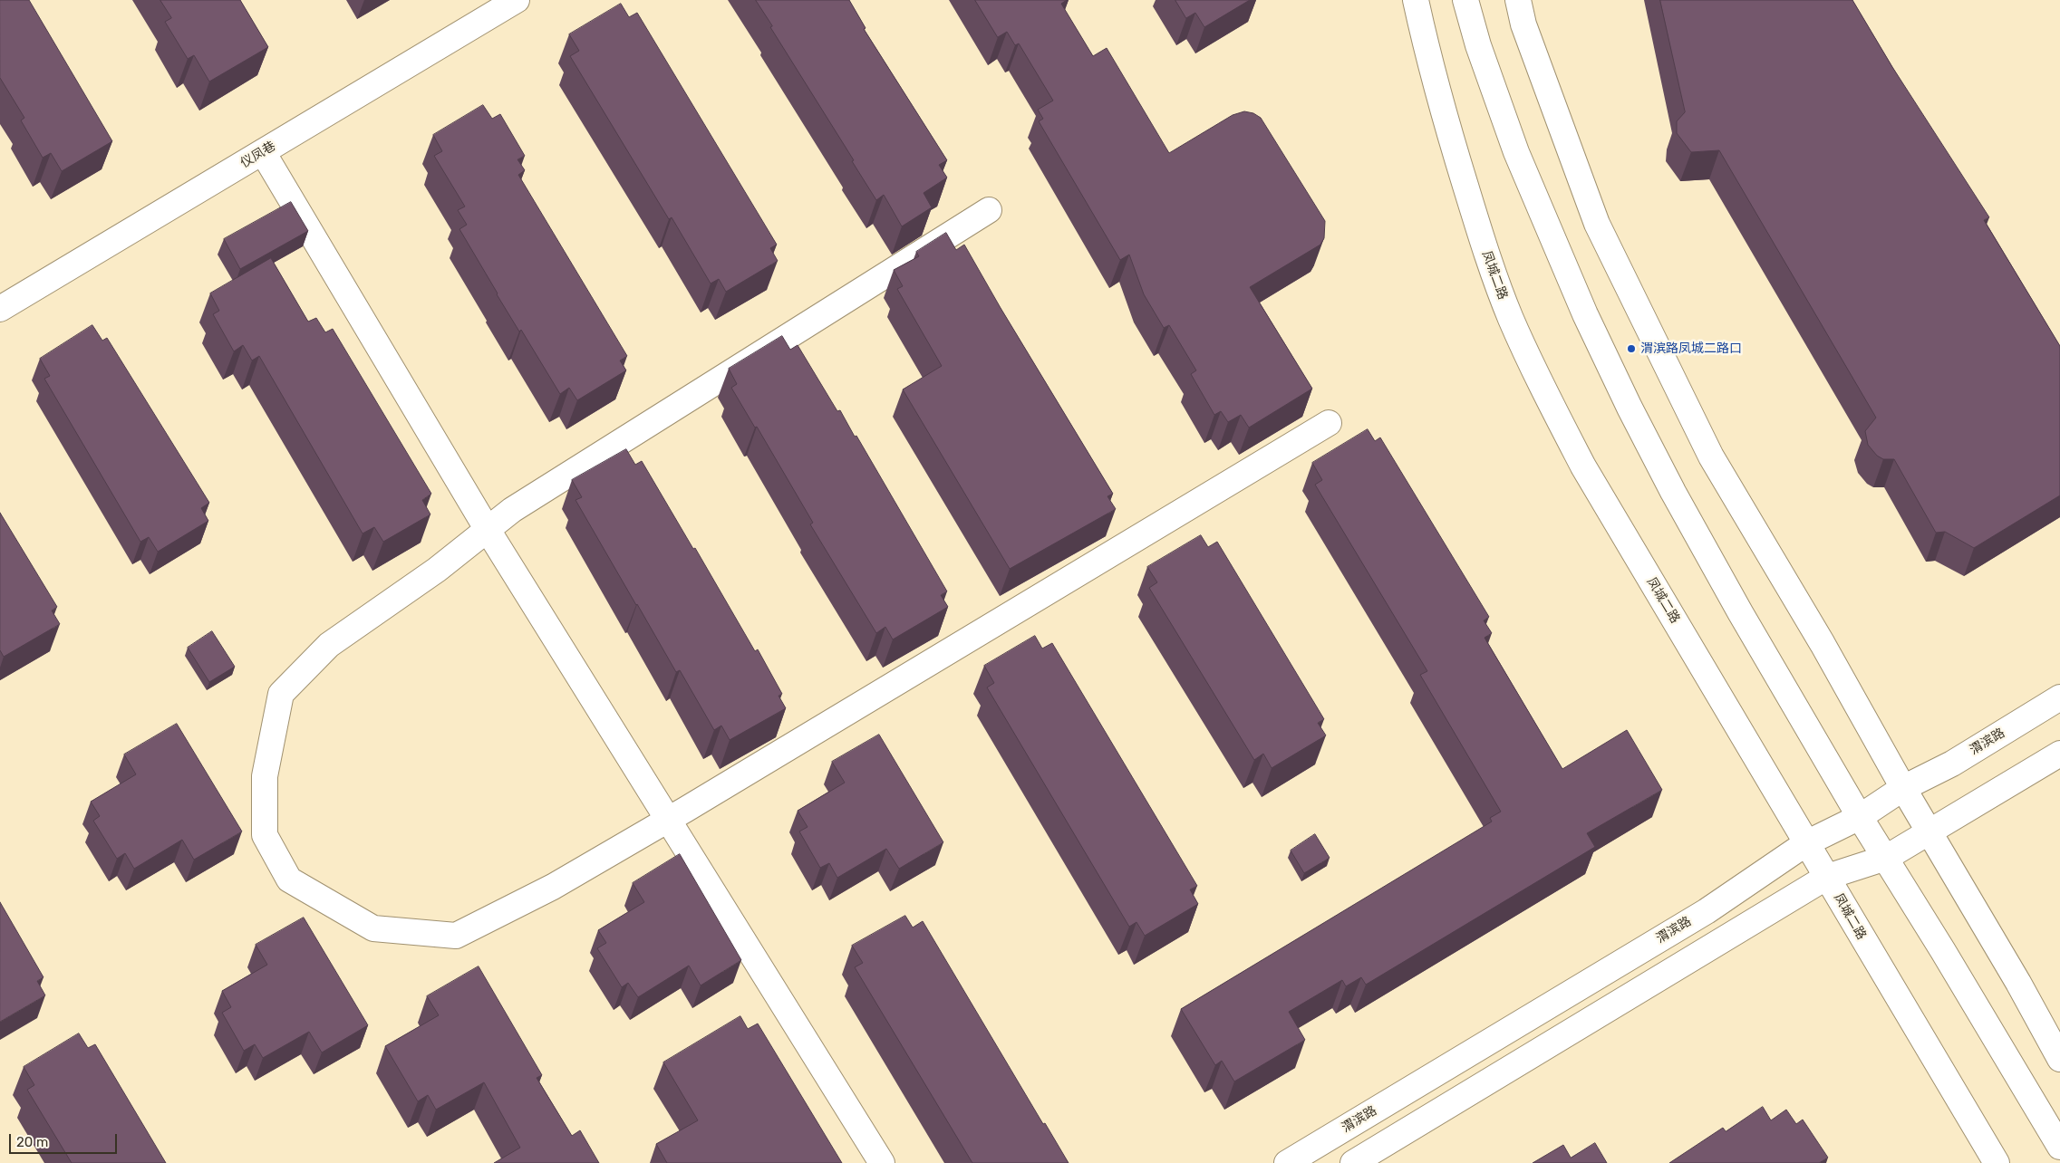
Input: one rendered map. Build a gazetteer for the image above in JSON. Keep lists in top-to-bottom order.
{
  "streets": {
    "street": ["仪凤巷", "凤城二路", "渭滨路"]
  },
  "crossings": [
    ["凤城二路", "渭滨路"]
  ],
  "places": ["渭滨路凤城二路口"],
  "scale_bar": "20 m"
}
